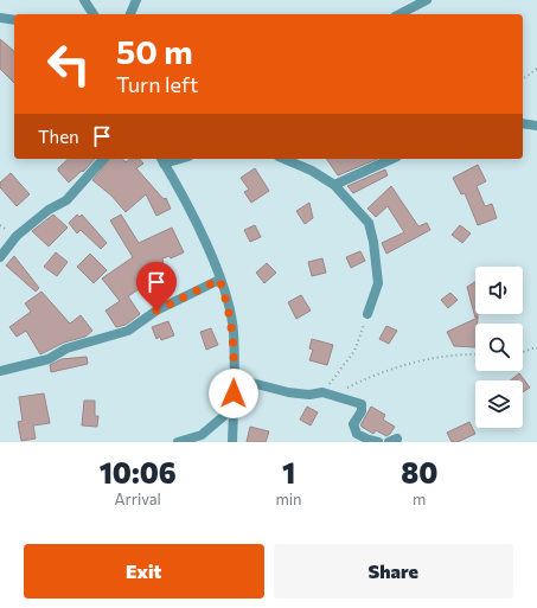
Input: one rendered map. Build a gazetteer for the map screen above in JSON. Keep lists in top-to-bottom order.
{
  "page": {
    "turn": ["50 m", "Turn left"],
    "then": "Then",
    "eta": [
      "10:06",
      "Arrival",
      "1",
      "min",
      "80",
      "m"
    ],
    "buttons": ["Exit", "Share"]
  }
}
